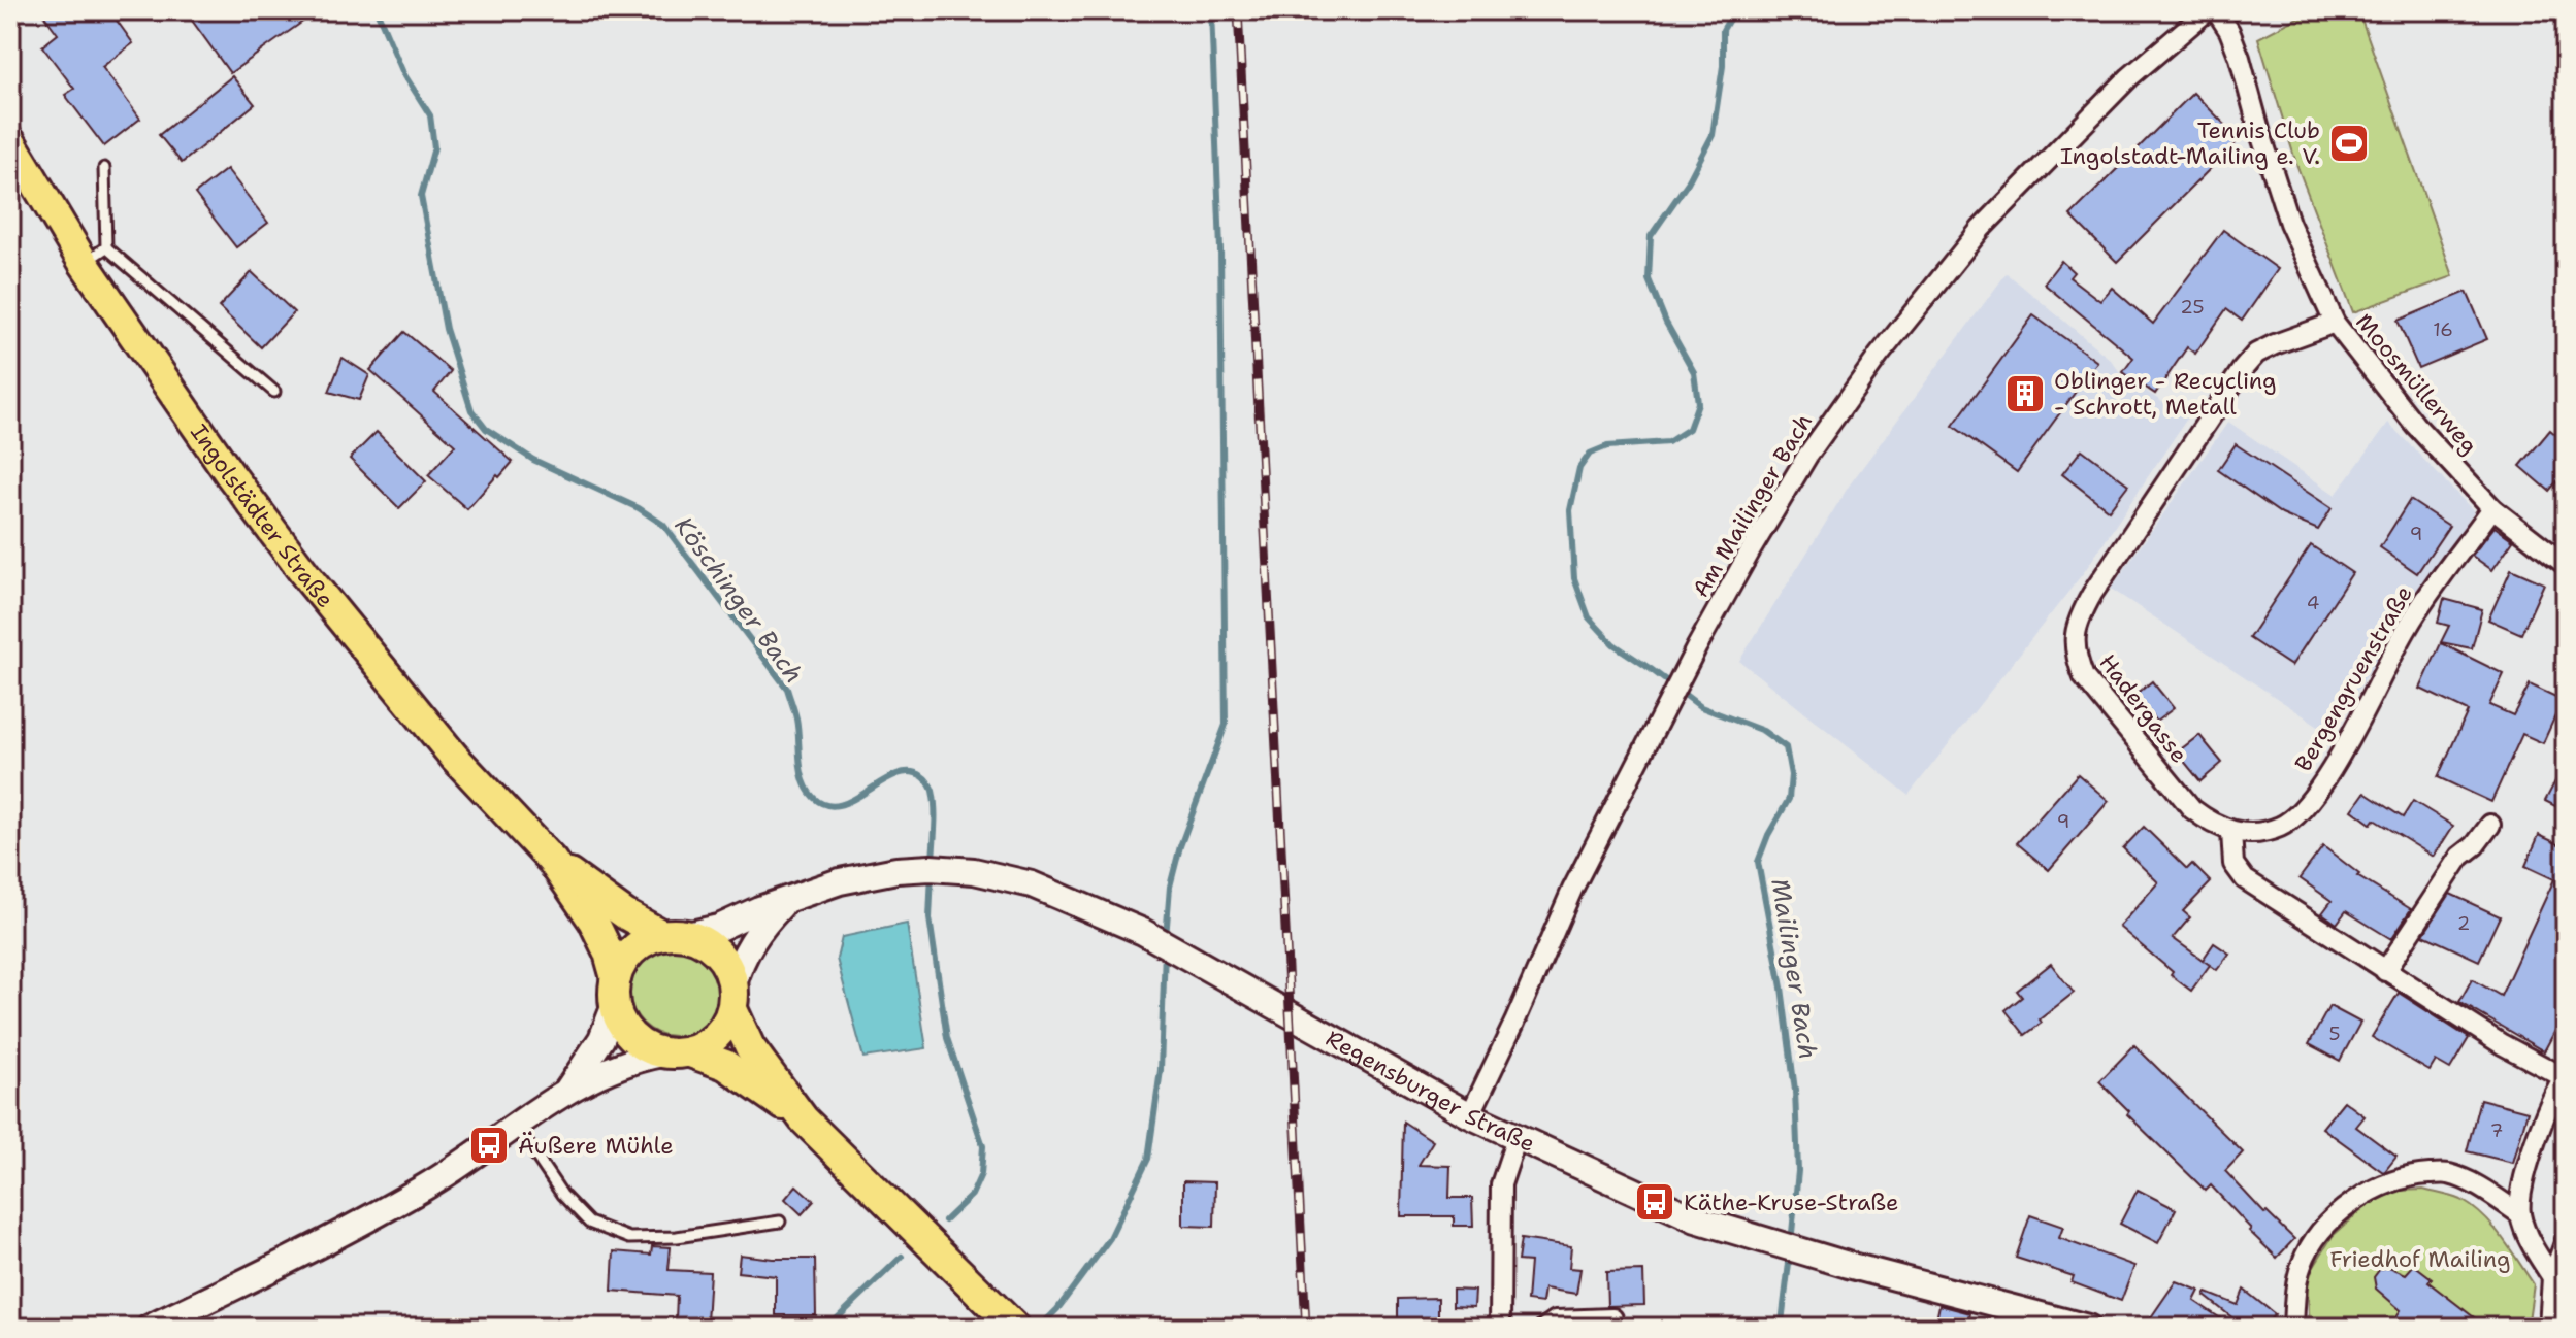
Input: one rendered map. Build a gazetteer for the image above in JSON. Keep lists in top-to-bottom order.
{
  "streets": {
    "main road": ["Ingolstädter Straße"],
    "street": [
      "Moosmüllerweg",
      "Am Mailinger Bach",
      "Bergengruenstraße",
      "Hadergasse",
      "Regensburger Straße"
    ]
  },
  "crossings": [
    ["Moosmüllerweg", "Bergengruenstraße"],
    ["Moosmüllerweg", "Hadergasse"],
    ["Am Mailinger Bach", "Regensburger Straße"],
    ["Bergengruenstraße", "Hadergasse"]
  ],
  "water": ["Köschinger Bach", "Mailinger Bach"],
  "parks": ["Friedhof Mailing"],
  "places": {
    "sports": ["Tennis Club Ingolstadt-Mailing e. V."],
    "building": ["Oblinger - Recycling - Schrott, Metall"],
    "bus stop": ["Äußere Mühle", "Käthe-Kruse-Straße"]
  },
  "house_numbers": [
    "25",
    "16",
    "9",
    "4",
    "9",
    "2",
    "5",
    "7"
  ]
}
